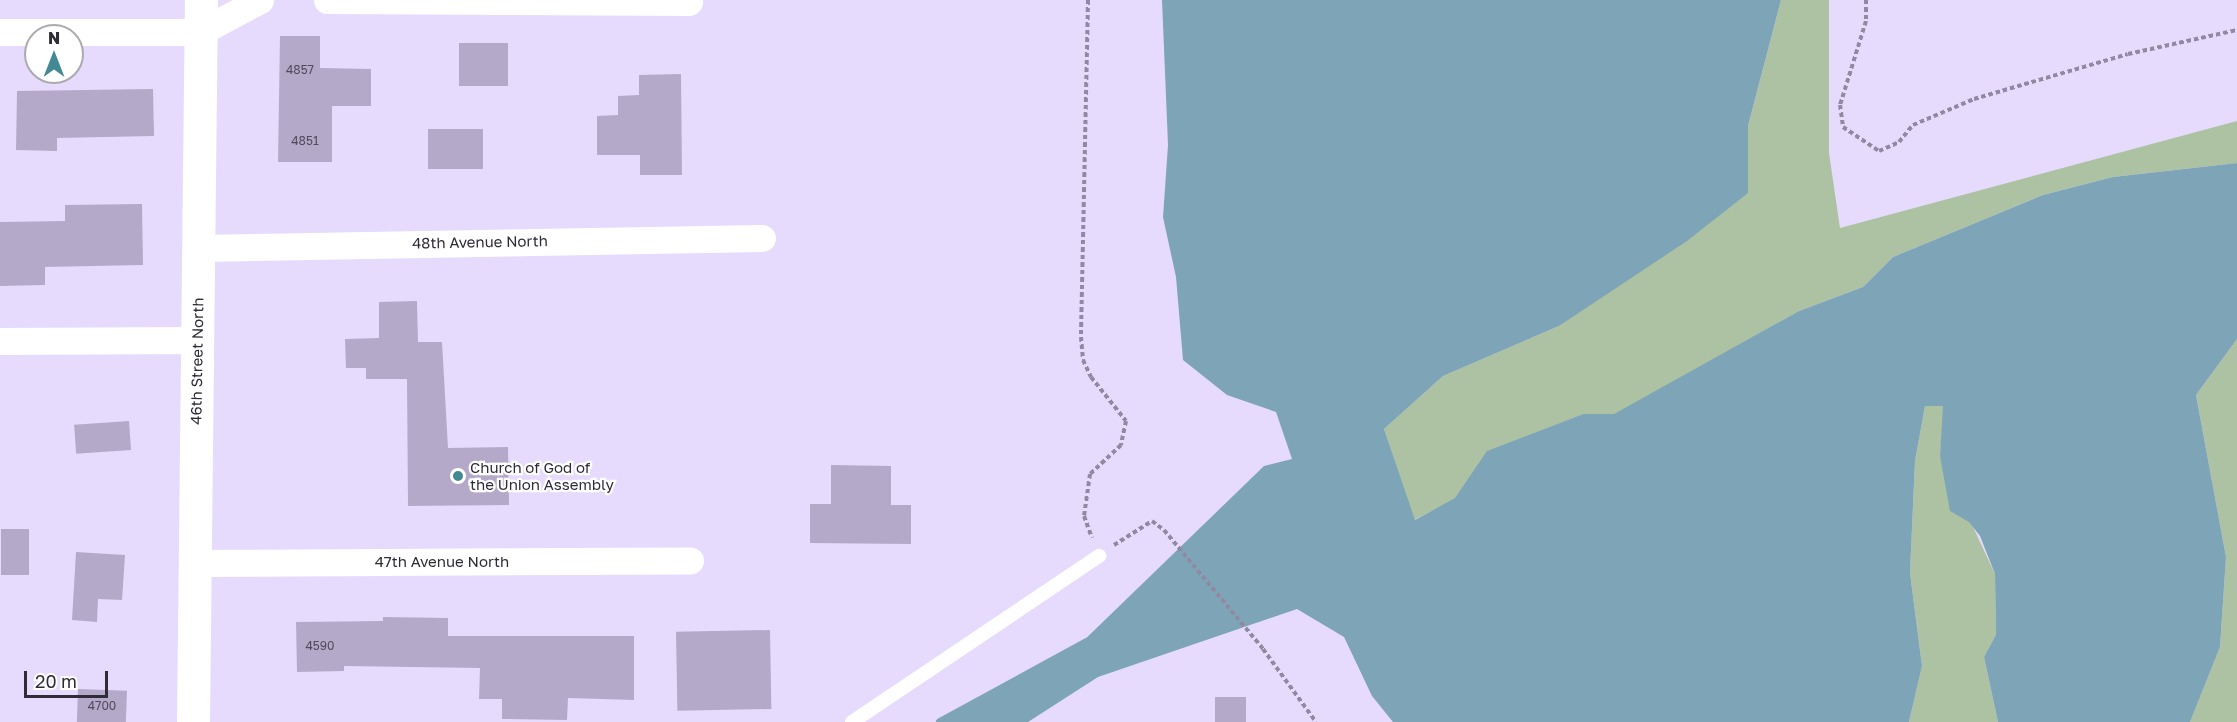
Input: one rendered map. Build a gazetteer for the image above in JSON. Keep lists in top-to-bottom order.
{
  "streets": {
    "street": ["48th Avenue North", "46th Street North", "47th Avenue North"]
  },
  "crossings": [
    ["48th Avenue North", "46th Street North"],
    ["46th Street North", "47th Avenue North"]
  ],
  "places": ["Church of God of the Union Assembly"],
  "house_numbers": [
    "4857",
    "4851",
    "4590",
    "4700"
  ],
  "scale_bar": "20 m",
  "north": "top"
}
